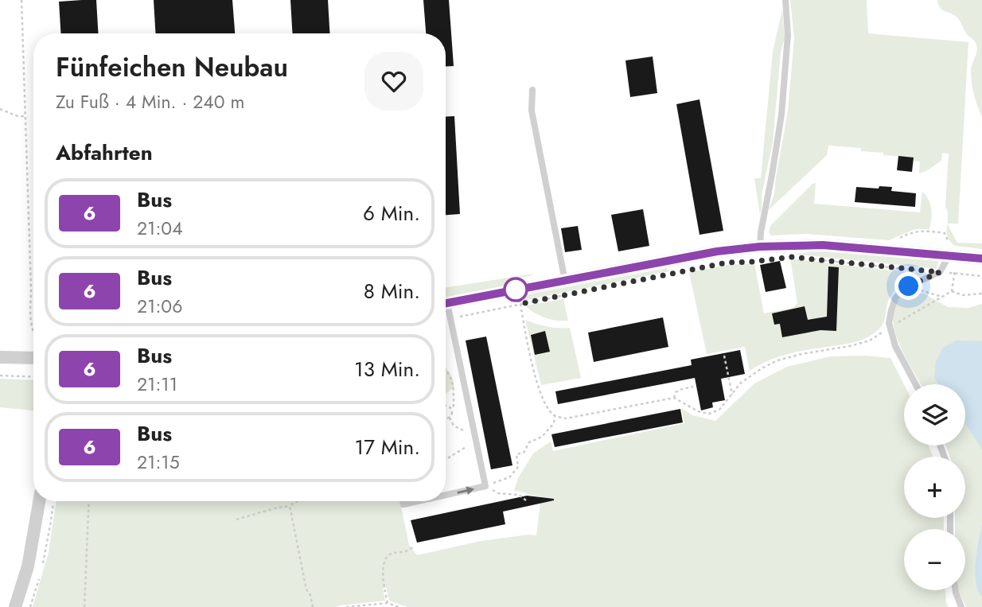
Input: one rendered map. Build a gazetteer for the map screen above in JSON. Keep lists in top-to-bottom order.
{
  "lines": ["bus line 6"],
  "page": {
    "heading": [
      ["Fünfeichen Neubau", "Zu Fuß · 4 Min. · 240 m"],
      "Abfahrten"
    ],
    "list": [
      {
        "mark": "6",
        "name": "Bus",
        "note": "21:04",
        "value": "6 Min."
      },
      {
        "mark": "6",
        "name": "Bus",
        "note": "21:06",
        "value": "8 Min."
      },
      {
        "mark": "6",
        "name": "Bus",
        "note": "21:11",
        "value": "13 Min."
      },
      {
        "mark": "6",
        "name": "Bus",
        "note": "21:15",
        "value": "17 Min."
      }
    ],
    "map_buttons": ["+", "−"]
  }
}
